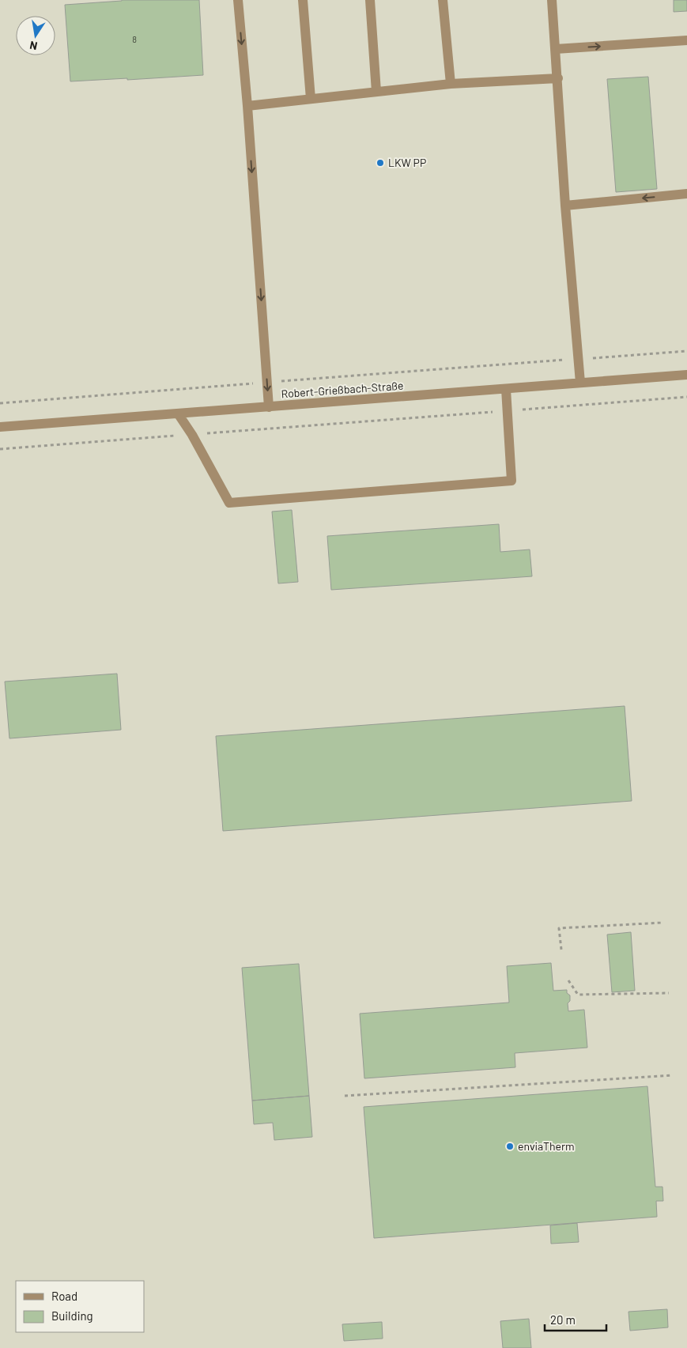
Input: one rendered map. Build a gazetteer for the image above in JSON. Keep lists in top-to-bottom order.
{
  "streets": {
    "street": ["Robert-Grießbach-Straße"]
  },
  "places": ["LKW PP", "enviaTherm"],
  "house_numbers": ["8"],
  "legend": ["Road", "Building"],
  "scale_bar": "20 m",
  "north": "bottom"
}
